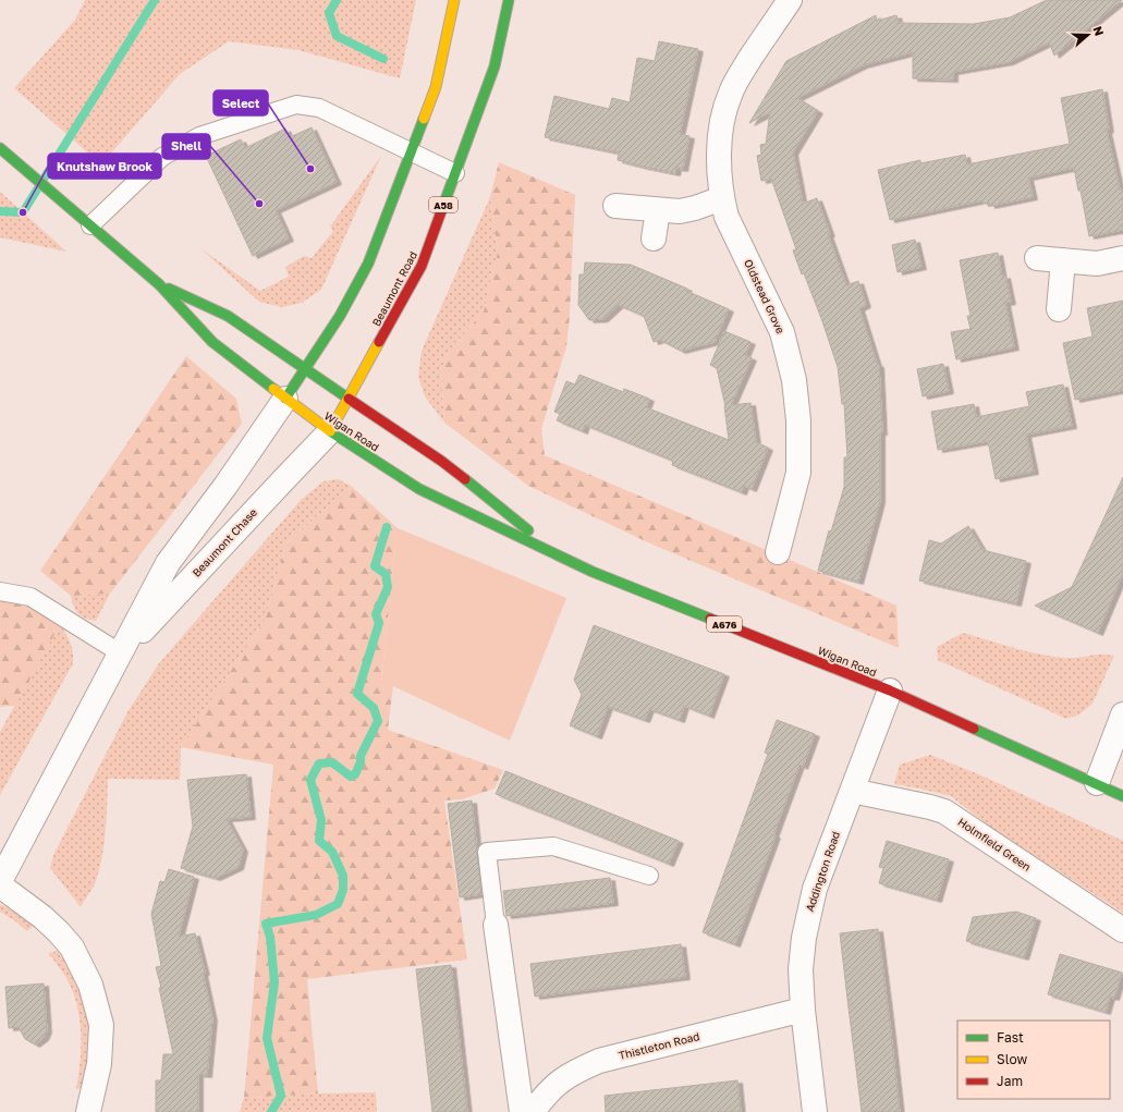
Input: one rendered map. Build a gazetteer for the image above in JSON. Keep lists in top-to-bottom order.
{
  "streets": {
    "main road": [
      "A58",
      "Beaumont Road",
      "Wigan Road",
      "A676"
    ],
    "street": [
      "Oldstead Grove",
      "Beaumont Chase",
      "Holmfield Green",
      "Addington Road",
      "Thistleton Road"
    ]
  },
  "crossings": [
    ["Beaumont Road", "Wigan Road"],
    ["Beaumont Road", "Beaumont Chase"],
    ["Wigan Road", "Beaumont Chase"],
    ["Wigan Road", "Addington Road"],
    ["Holmfield Green", "Addington Road"],
    ["Addington Road", "Thistleton Road"]
  ],
  "places": ["Select", "Shell", "Knutshaw Brook"],
  "legend": ["Fast", "Slow", "Jam"],
  "north": "right"
}
